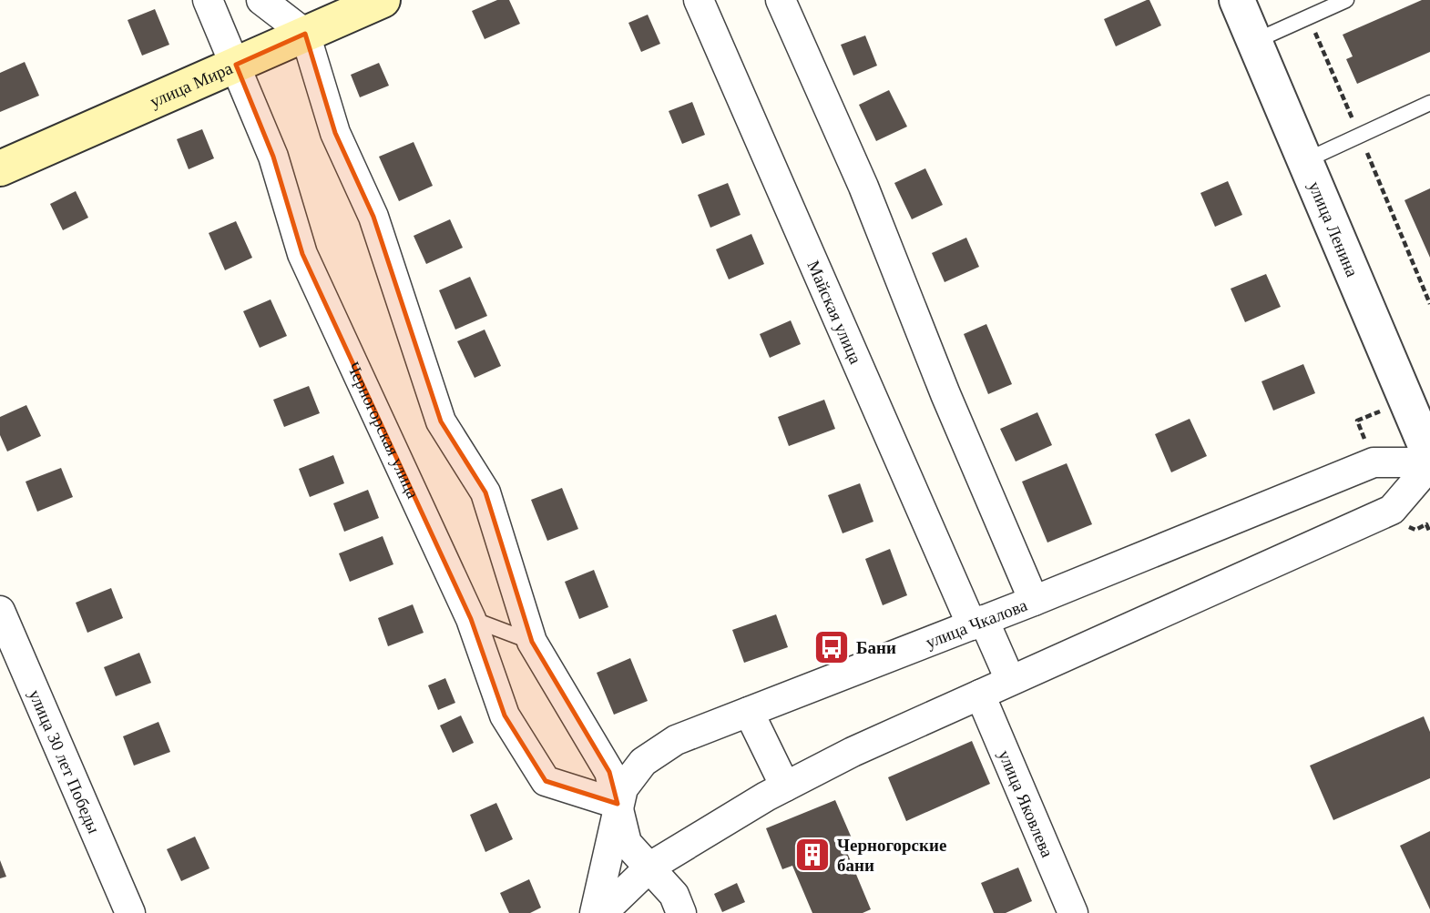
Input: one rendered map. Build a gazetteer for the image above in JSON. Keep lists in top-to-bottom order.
{
  "streets": {
    "main road": ["улица Мира"],
    "street": [
      "улица Ленина",
      "Майская улица",
      "Черногорская улица",
      "улица Чкалова",
      "улица 30 лет Победы",
      "улица Яковлева"
    ]
  },
  "crossings": [
    ["улица Мира", "Черногорская улица"],
    ["Майская улица", "улица Чкалова"],
    ["Черногорская улица", "улица Чкалова"],
    ["улица Чкалова", "улица Яковлева"]
  ],
  "places": {
    "bus stop": ["Бани"],
    "building": ["Черногорские бани"]
  }
}
